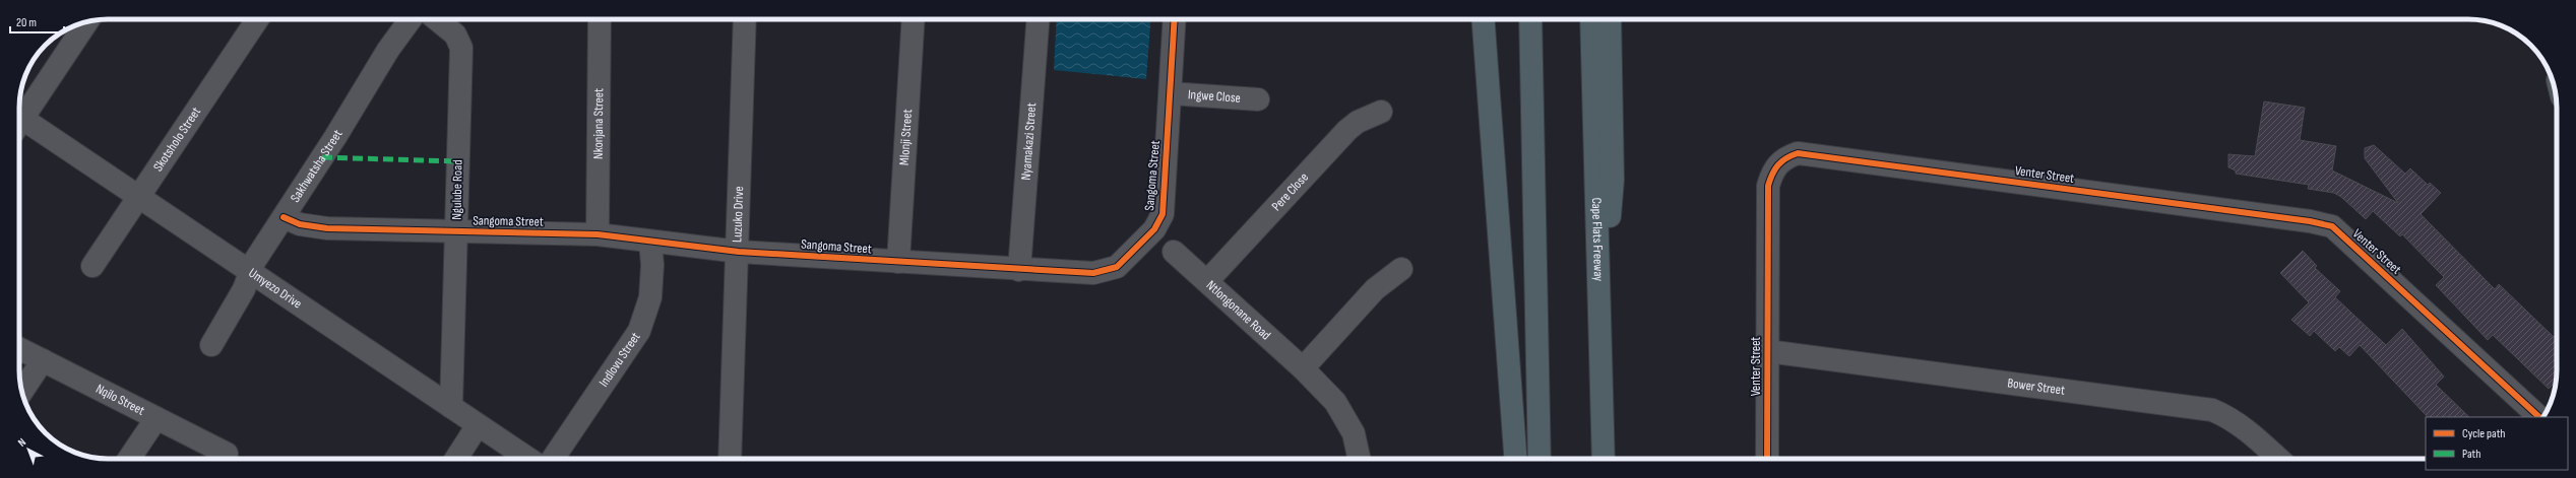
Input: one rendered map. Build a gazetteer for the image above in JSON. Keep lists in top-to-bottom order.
{
  "streets": {
    "highway": ["Cape Flats Freeway"],
    "street": [
      "Ingwe Close",
      "Nkonjana Street",
      "Mlonji Street",
      "Skotsholo Street",
      "Nyamakazi Street",
      "Sakhwatsha Street",
      "Venter Street",
      "Sangoma Street",
      "Ngulube Road",
      "Pere Close",
      "Luzuko Drive",
      "Umyezo Drive",
      "Ntlongonane Road",
      "Indlovu Street",
      "Bower Street",
      "Nqilo Street"
    ]
  },
  "crossings": [
    ["Ingwe Close", "Sangoma Street"],
    ["Nkonjana Street", "Sangoma Street"],
    ["Mlonji Street", "Sangoma Street"],
    ["Skotsholo Street", "Umyezo Drive"],
    ["Nyamakazi Street", "Sangoma Street"],
    ["Sakhwatsha Street", "Sangoma Street"],
    ["Sakhwatsha Street", "Umyezo Drive"],
    ["Venter Street", "Bower Street"],
    ["Sangoma Street", "Ngulube Road"],
    ["Sangoma Street", "Luzuko Drive"],
    ["Sangoma Street", "Indlovu Street"],
    ["Ngulube Road", "Umyezo Drive"],
    ["Pere Close", "Ntlongonane Road"]
  ],
  "legend": ["Cycle path", "Path"],
  "scale_bar": "20 m",
  "north": "top left"
}
